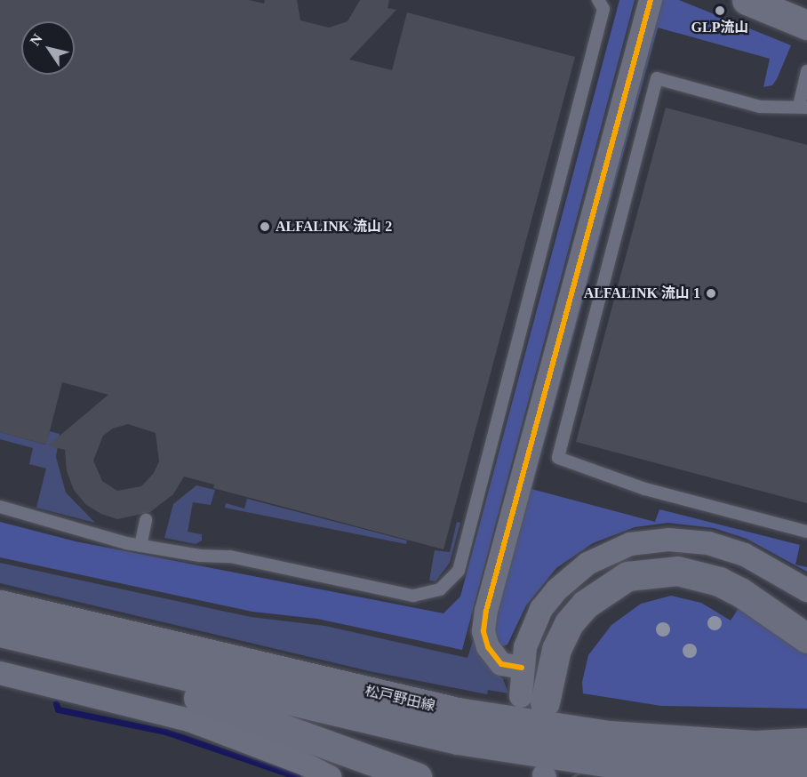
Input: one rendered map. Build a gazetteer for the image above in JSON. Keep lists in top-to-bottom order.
{
  "streets": {
    "main road": ["松戸野田線"]
  },
  "places": ["GLP流山", "ALFALINK 流山 2", "ALFALINK 流山 1"],
  "north": "top left"
}
